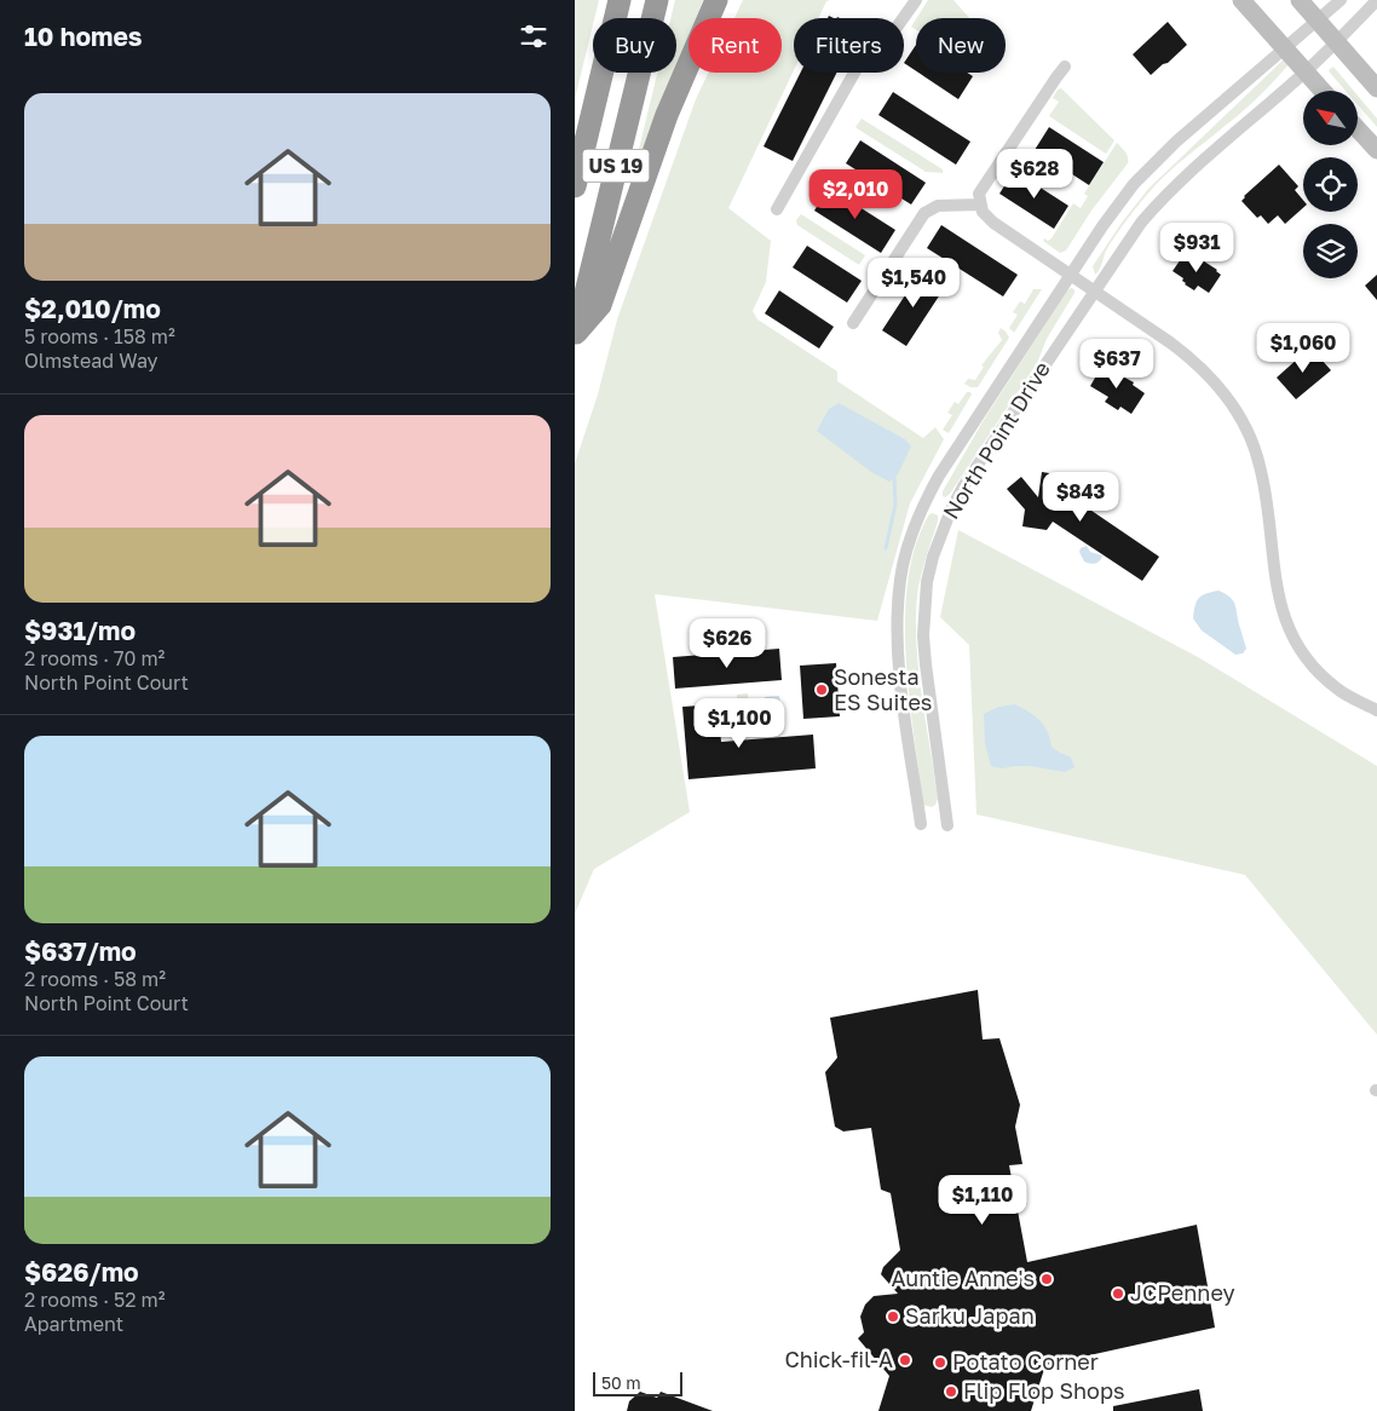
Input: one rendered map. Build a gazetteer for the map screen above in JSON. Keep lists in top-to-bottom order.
{
  "streets": {
    "highway": ["US 19"],
    "street": ["North Point Drive"]
  },
  "places": [
    "Sonesta ES Suites",
    "Auntie Anne's",
    "JCPenney",
    "Sarku Japan",
    "Chick-fil-A",
    "Potato Corner",
    "Flip Flop Shops"
  ],
  "scale_bar": "50 m",
  "north": "top left",
  "page": {
    "heading": "10 homes",
    "chip": [
      "Buy",
      "Rent",
      "Filters",
      "New"
    ],
    "list": [
      {
        "name": "$2,010/mo",
        "note": "5 rooms · 158 m² · Olmstead Way"
      },
      {
        "name": "$931/mo",
        "note": "2 rooms · 70 m² · North Point Court"
      },
      {
        "name": "$637/mo",
        "note": "2 rooms · 58 m² · North Point Court"
      },
      {
        "name": "$626/mo",
        "note": "2 rooms · 52 m² · Apartment"
      }
    ],
    "price": [
      "$628",
      "$2,010",
      "$931",
      "$1,540",
      "$1,060",
      "$637",
      "$843",
      "$626",
      "$1,100",
      "$1,110"
    ],
    "scale": "50 m"
  }
}
